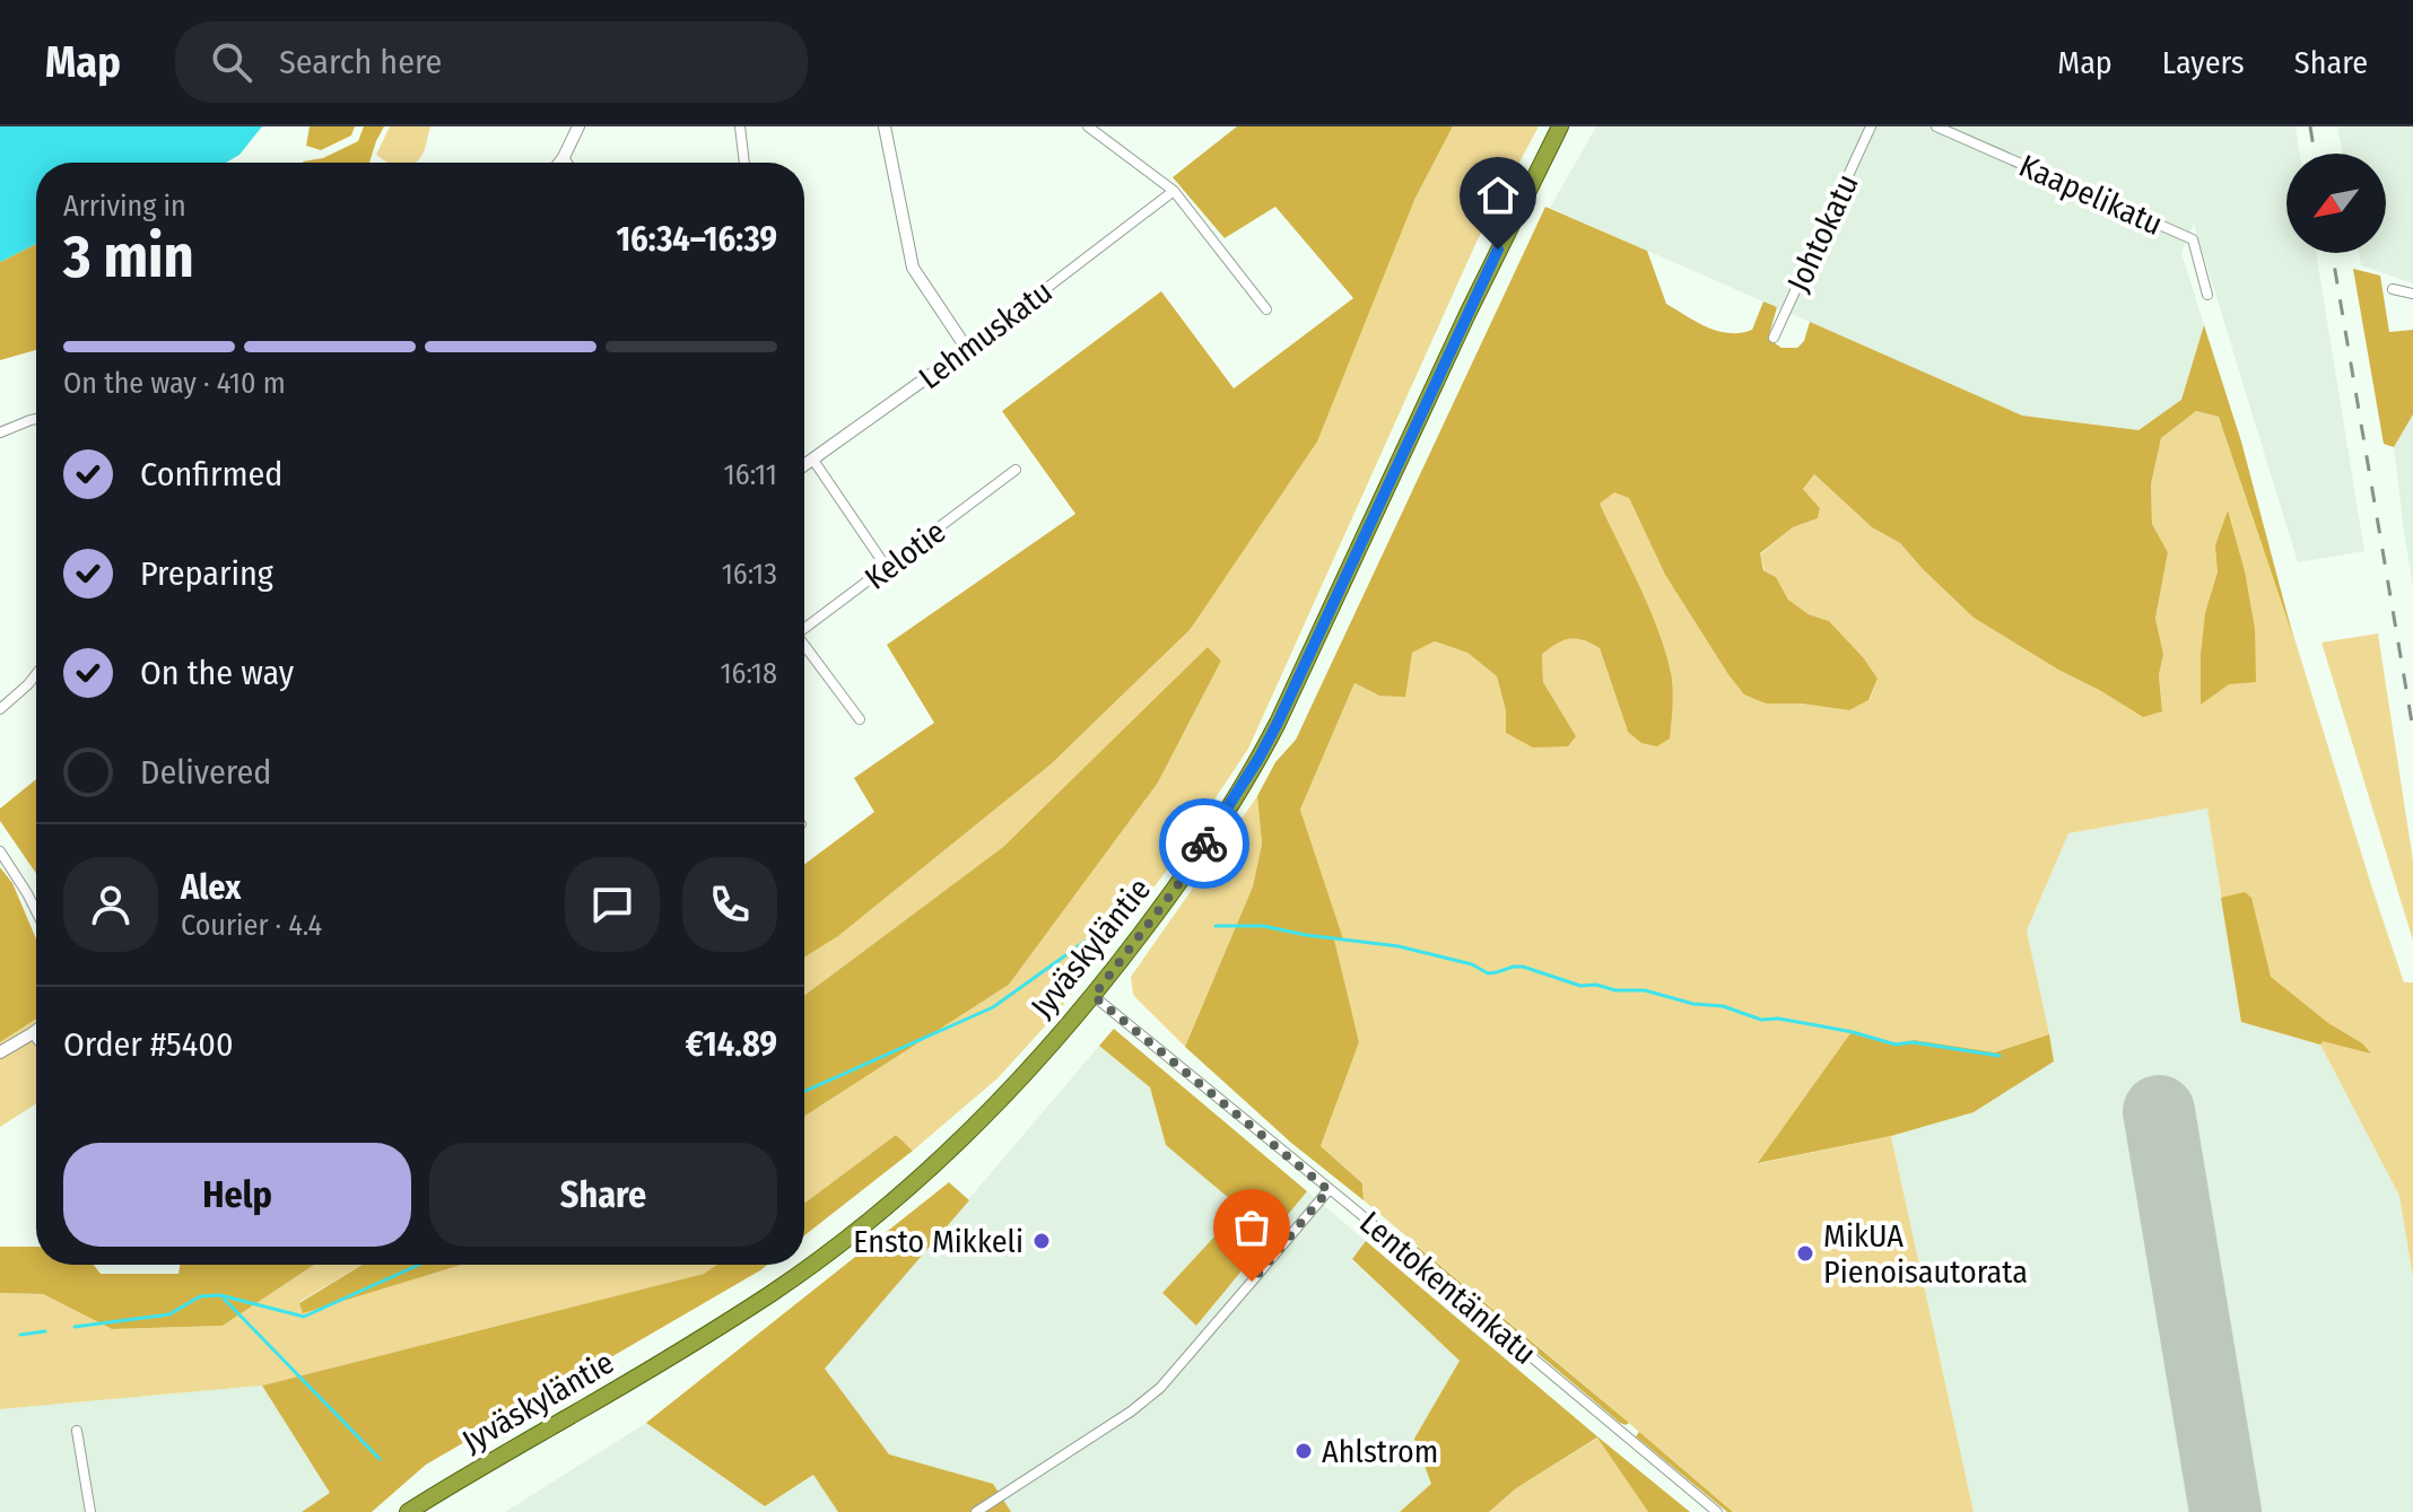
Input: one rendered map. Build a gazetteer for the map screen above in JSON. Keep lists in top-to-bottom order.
{
  "streets": {
    "highway": ["Jyväskyläntie"],
    "street": [
      "Kaapelikatu",
      "Johtokatu",
      "Lehmuskatu",
      "Kelotie",
      "Lentokentänkatu"
    ]
  },
  "crossings": [
    ["Jyväskyläntie", "Lentokentänkatu"]
  ],
  "places": ["Ensto Mikkeli", "MikUA Pienoisautorata", "Ahlstrom"],
  "north": "bottom left",
  "page": {
    "header": "Map",
    "search": "Search here",
    "nav": ["Map", "Layers", "Share"],
    "heading": ["3 min", "Arriving in", "16:34–16:39"],
    "panel": [
      "Alex",
      "Courier · 4.4",
      "Order #5400",
      "€14.89"
    ],
    "bar": "On the way · 410 m",
    "list": [
      ["Confirmed", "16:11"],
      ["Preparing", "16:13"],
      ["On the way", "16:18"],
      "Delivered"
    ],
    "buttons": ["Help", "Share"]
  }
}
